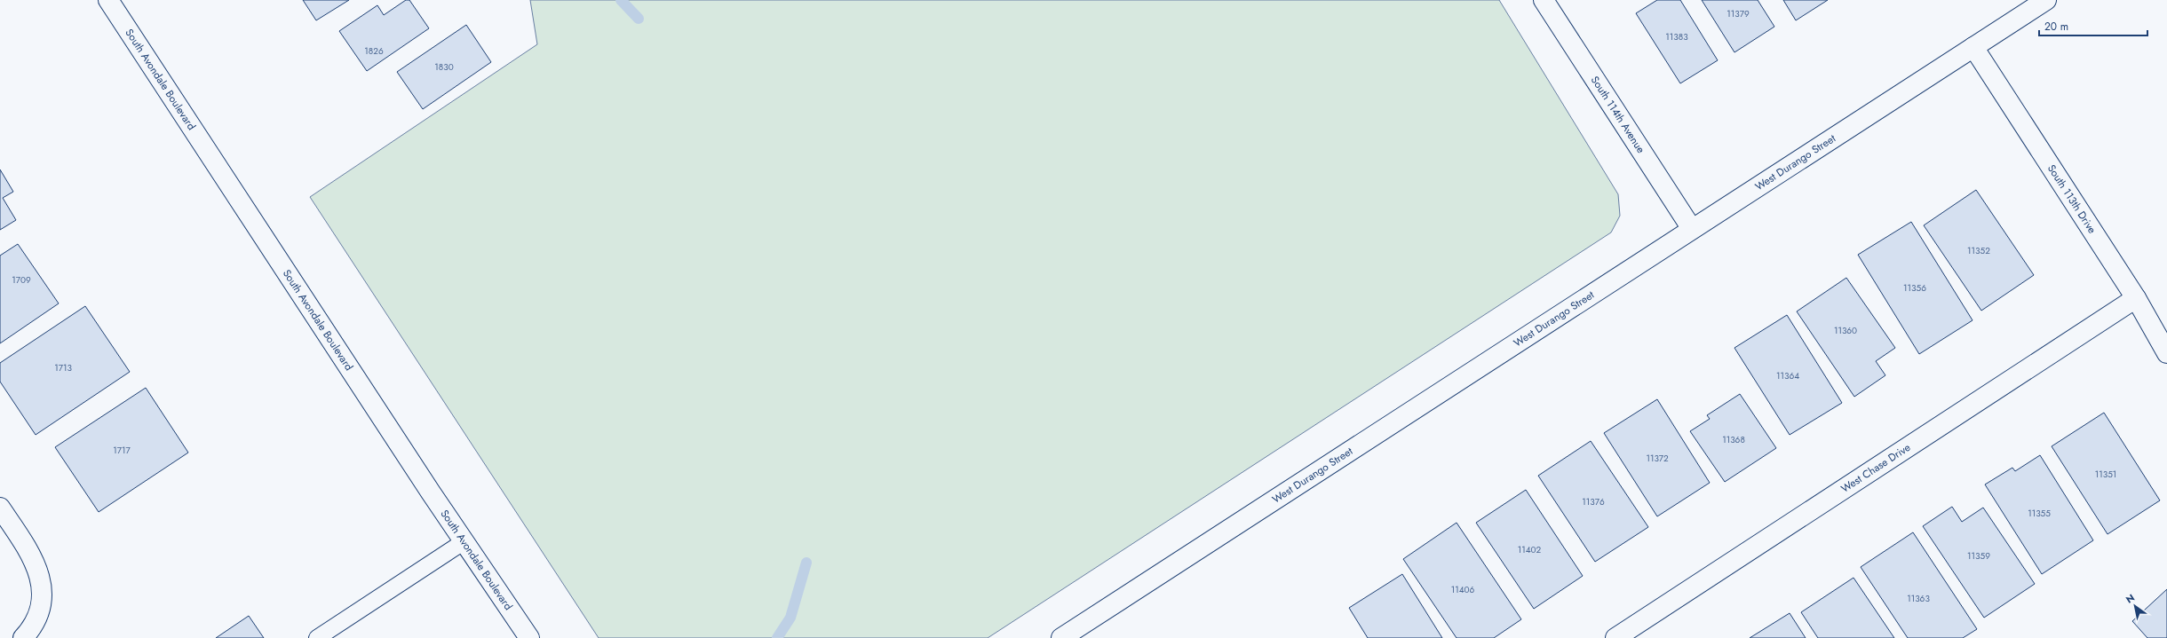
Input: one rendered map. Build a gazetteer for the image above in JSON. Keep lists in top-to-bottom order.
{
  "streets": {
    "street": [
      "South Avondale Boulevard",
      "South 114th Avenue",
      "West Durango Street",
      "South 113th Drive",
      "West Chase Drive"
    ]
  },
  "crossings": [
    ["South 114th Avenue", "West Durango Street"],
    ["West Durango Street", "South 113th Drive"],
    ["South 113th Drive", "West Chase Drive"]
  ],
  "house_numbers": [
    "11379",
    "11383",
    "1826",
    "1830",
    "11352",
    "1709",
    "11356",
    "11360",
    "1713",
    "11364",
    "11368",
    "1717",
    "11372",
    "11351",
    "11376",
    "11355",
    "11402",
    "11359",
    "11406",
    "11363"
  ],
  "scale_bar": "20 m",
  "north": "top left"
}
